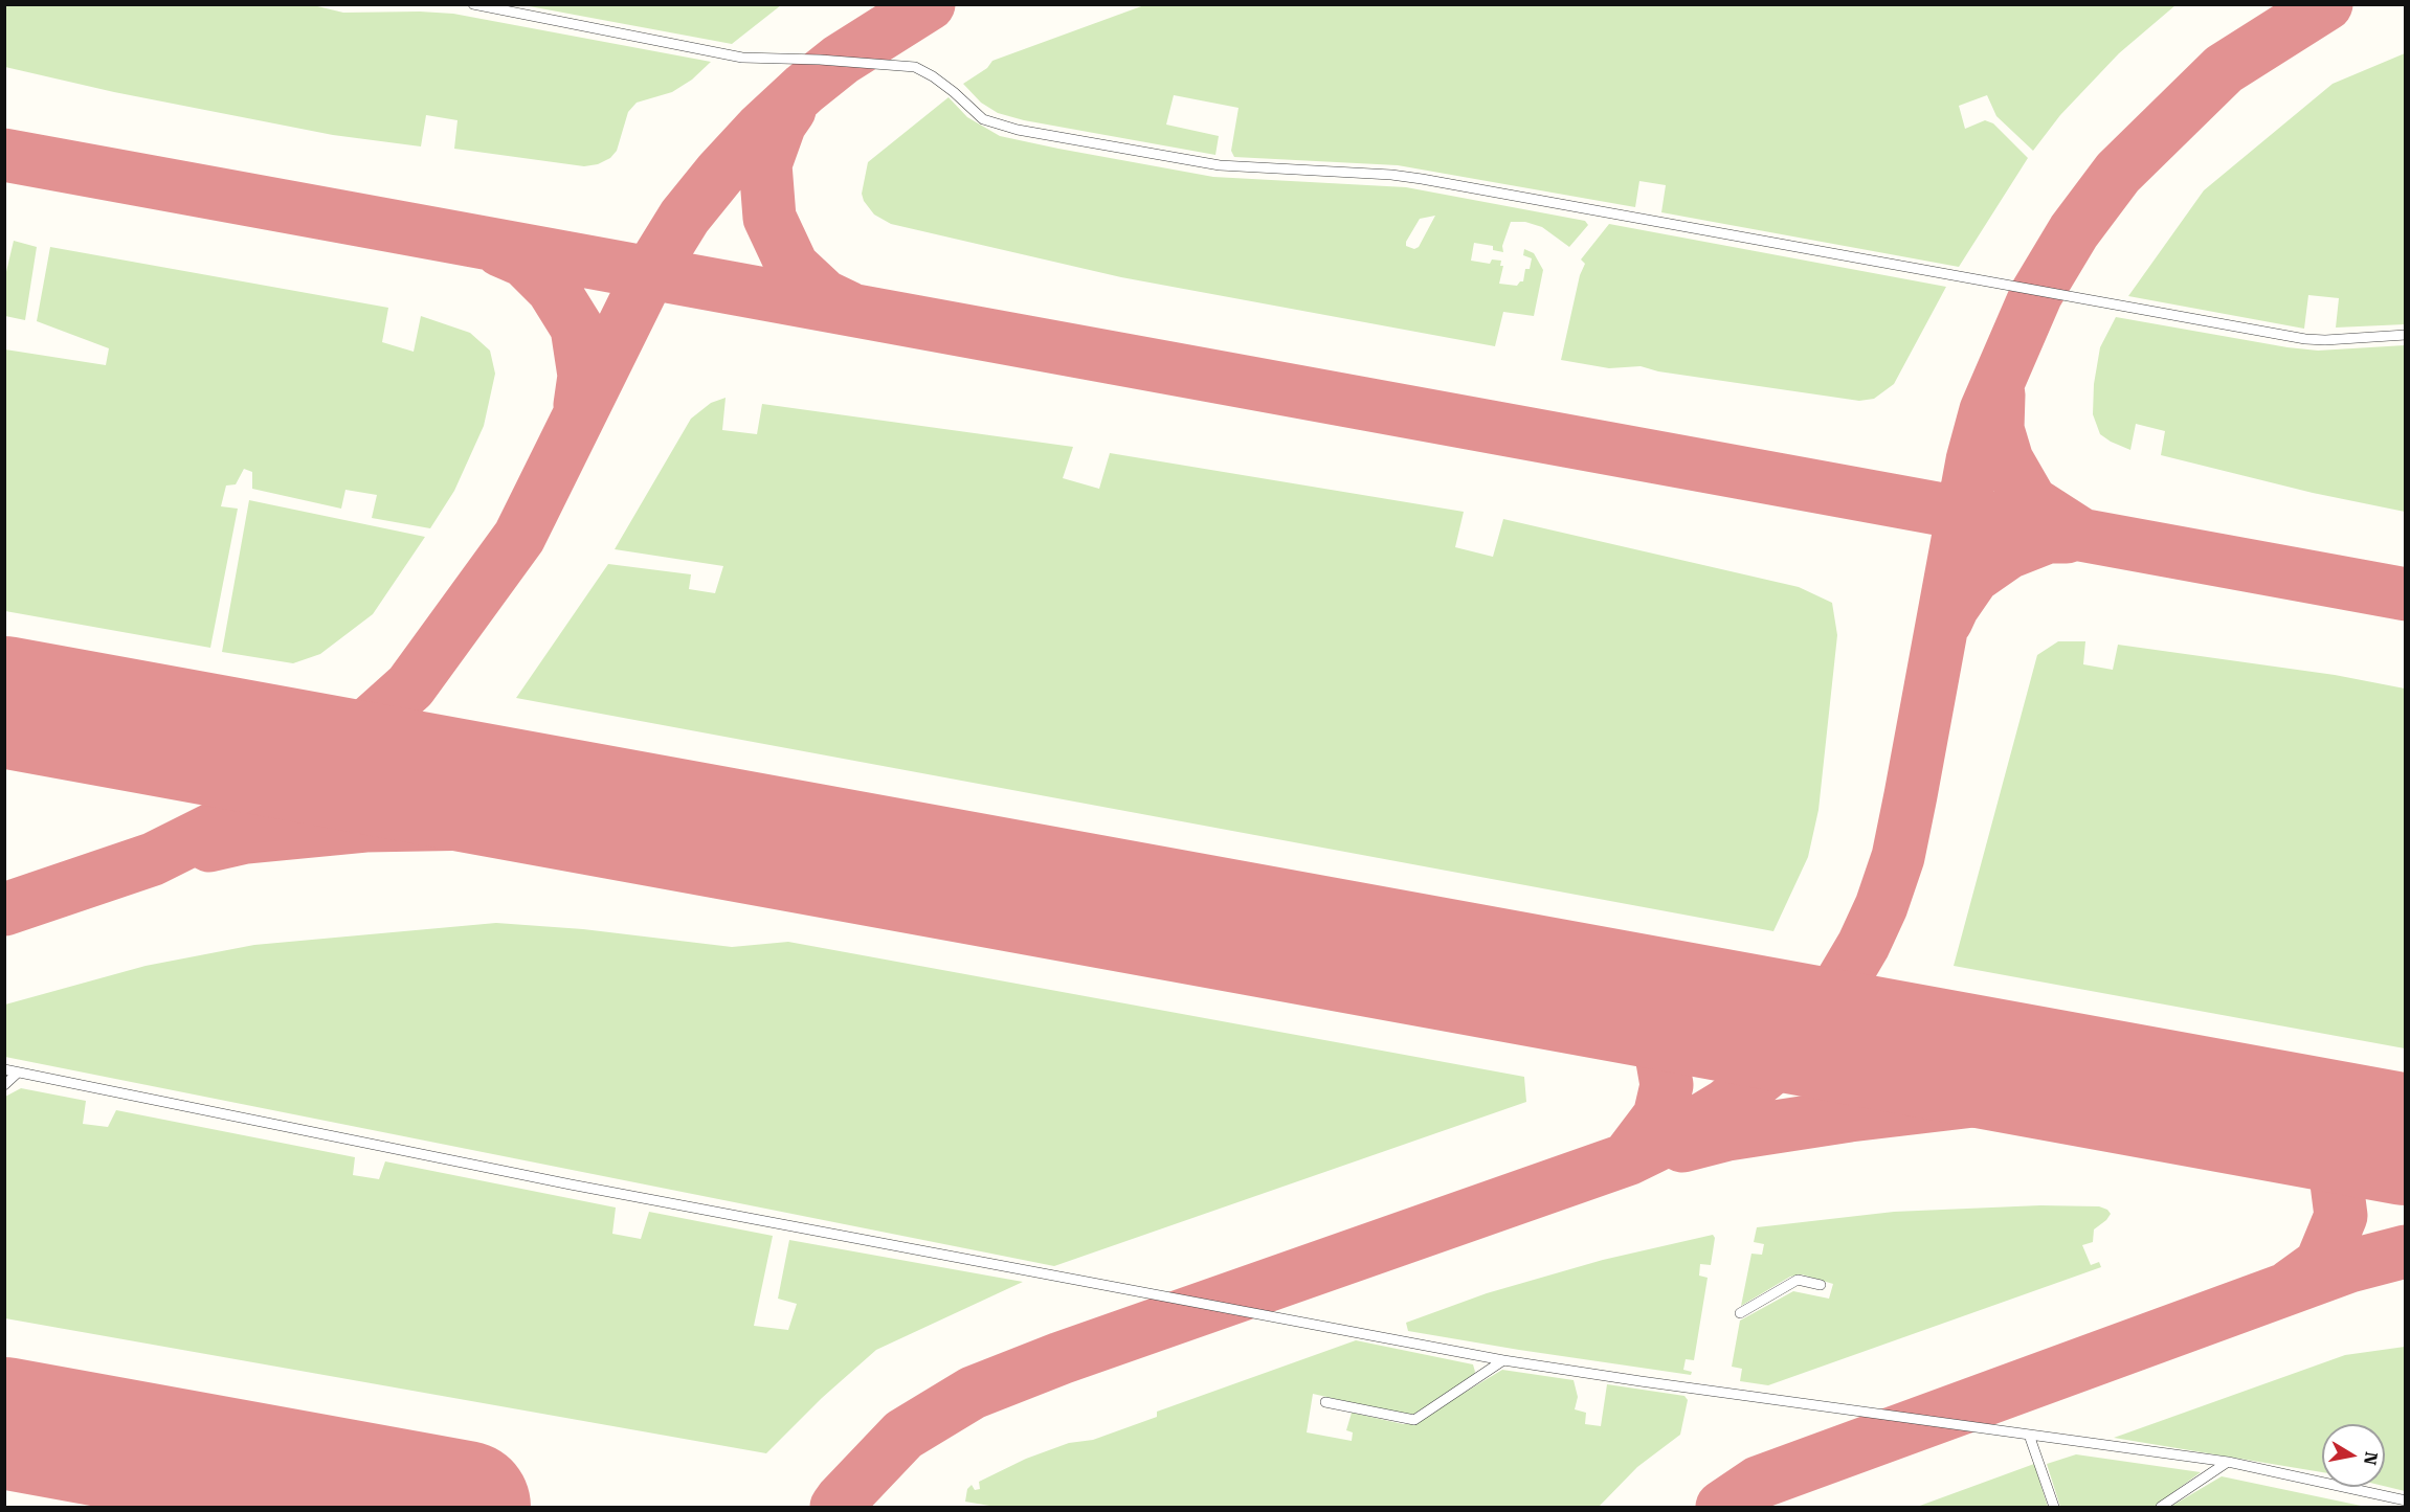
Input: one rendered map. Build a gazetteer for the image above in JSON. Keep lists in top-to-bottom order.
{
  "north": "right"
}
